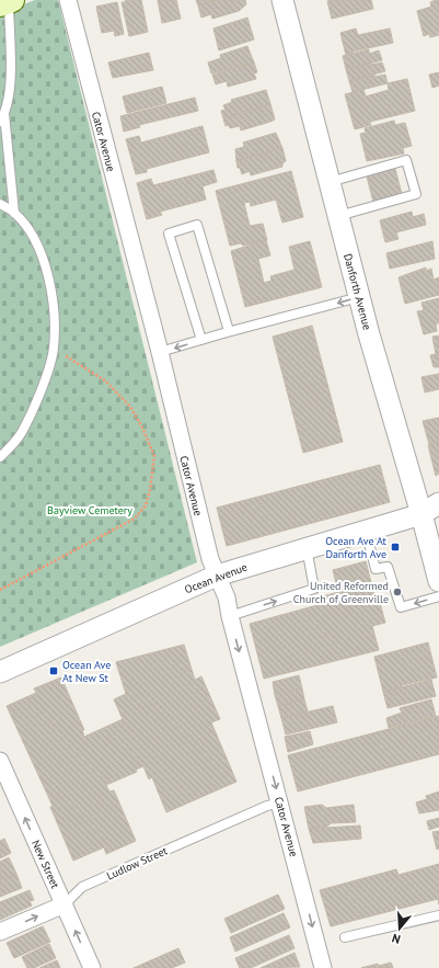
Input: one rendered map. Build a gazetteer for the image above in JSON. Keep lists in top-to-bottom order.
{
  "streets": {
    "street": [
      "Cator Avenue",
      "Danforth Avenue",
      "Ocean Avenue",
      "Ludlow Street",
      "New Street"
    ]
  },
  "crossings": [
    ["Cator Avenue", "Ocean Avenue"],
    ["Cator Avenue", "Ludlow Street"],
    ["Danforth Avenue", "Ocean Avenue"],
    ["Ludlow Street", "New Street"]
  ],
  "one_way": ["Cator Avenue", "New Street"],
  "parks": ["Bayview Cemetery"],
  "places": {
    "transit": ["Ocean Ave At Danforth Ave", "Ocean Ave At New St"],
    "other": ["United Reformed Church of Greenville"]
  },
  "north": "bottom"
}
